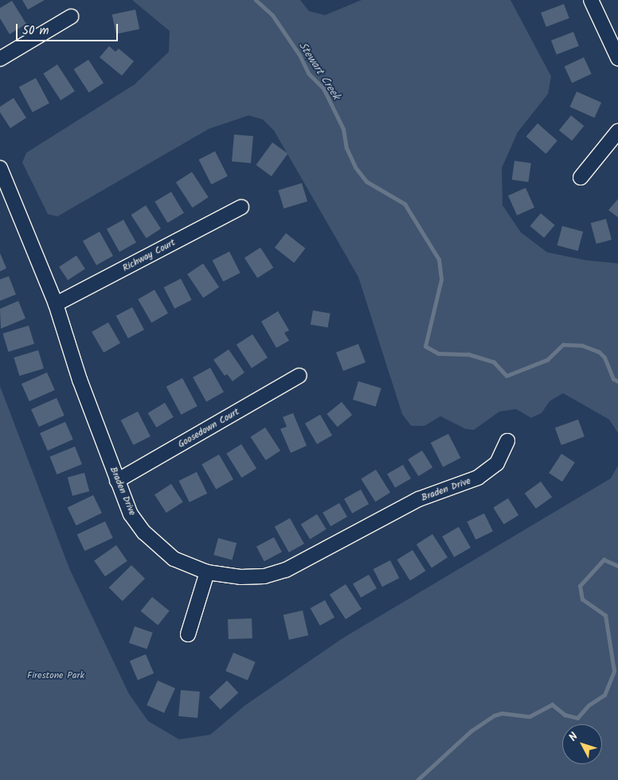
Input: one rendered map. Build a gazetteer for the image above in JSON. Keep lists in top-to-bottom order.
{
  "streets": {
    "street": ["Richway Court", "Goosedown Court", "Braden Drive"]
  },
  "crossings": [
    ["Richway Court", "Braden Drive"],
    ["Goosedown Court", "Braden Drive"]
  ],
  "water": ["Stewart Creek"],
  "parks": ["Firestone Park"],
  "scale_bar": "50 m",
  "north": "top left"
}
